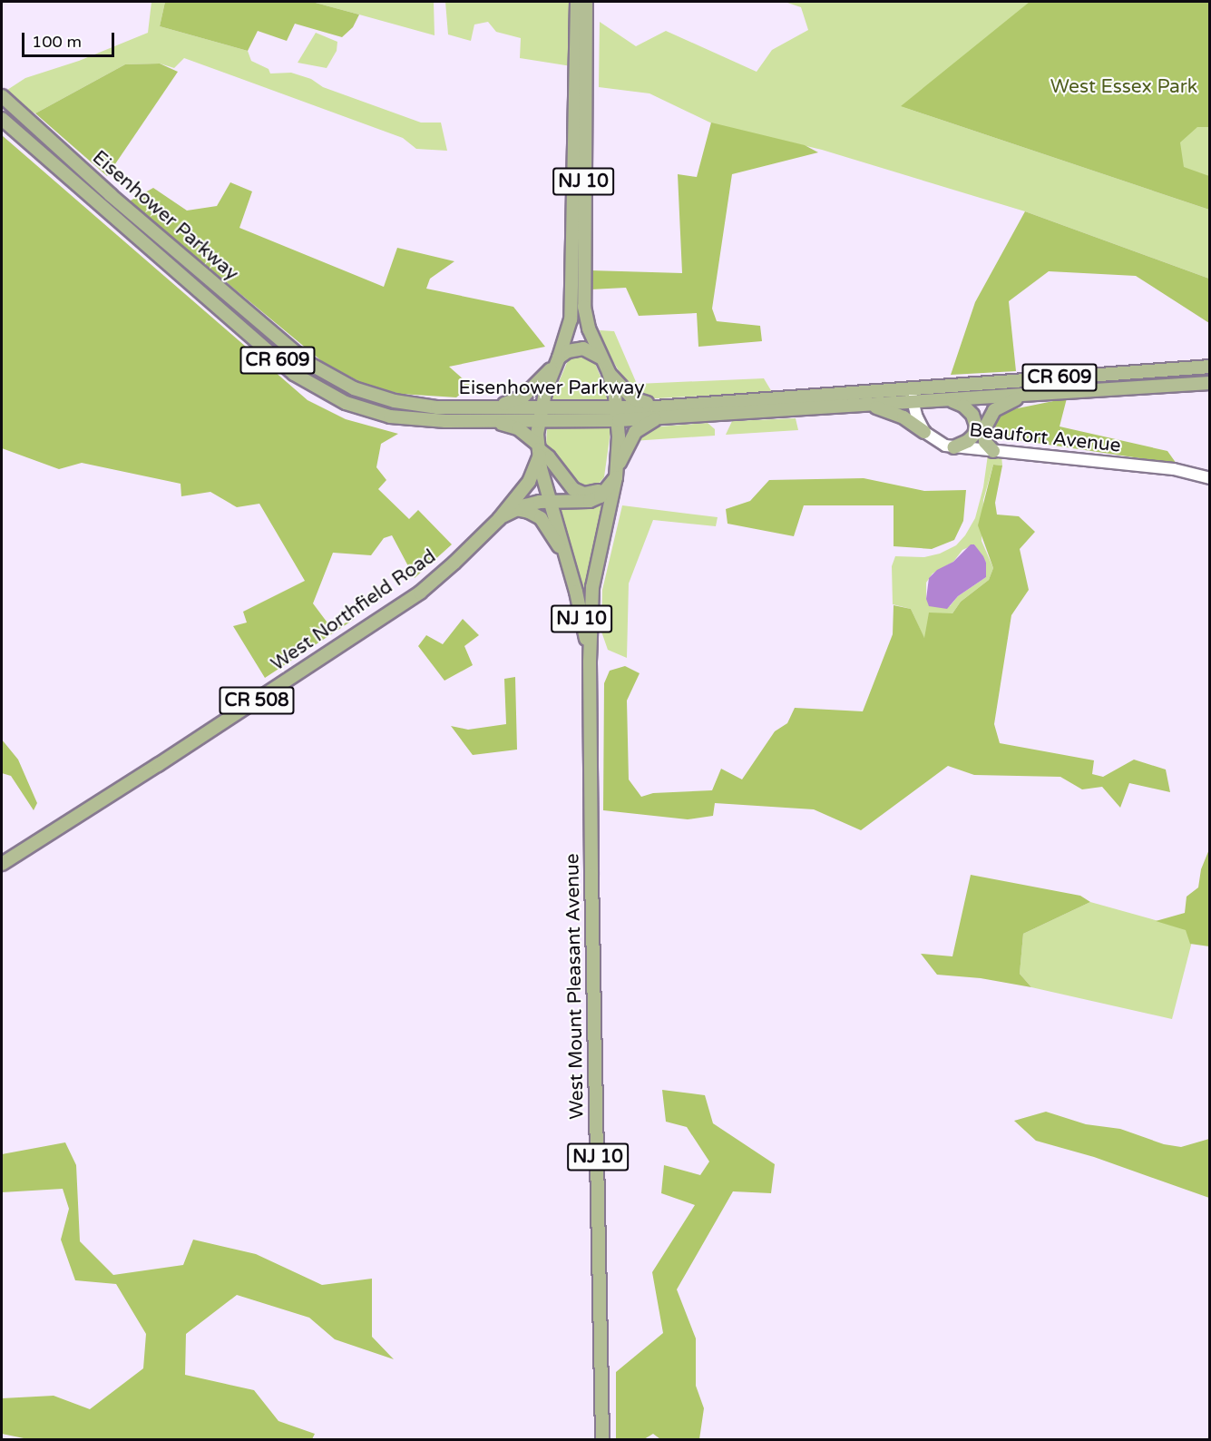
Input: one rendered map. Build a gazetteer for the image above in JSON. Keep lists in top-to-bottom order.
{
  "streets": {
    "main road": [
      "NJ 10",
      "Eisenhower Parkway",
      "CR 609",
      "West Northfield Road",
      "CR 508",
      "West Mount Pleasant Avenue"
    ],
    "street": ["Beaufort Avenue"]
  },
  "crossings": [
    ["NJ 10", "Eisenhower Parkway"],
    ["NJ 10", "CR 508"],
    ["NJ 10", "West Mount Pleasant Avenue"],
    ["West Northfield Road", "CR 508"],
    ["CR 508", "West Mount Pleasant Avenue"]
  ],
  "parks": ["West Essex Park"],
  "scale_bar": "100 m"
}
